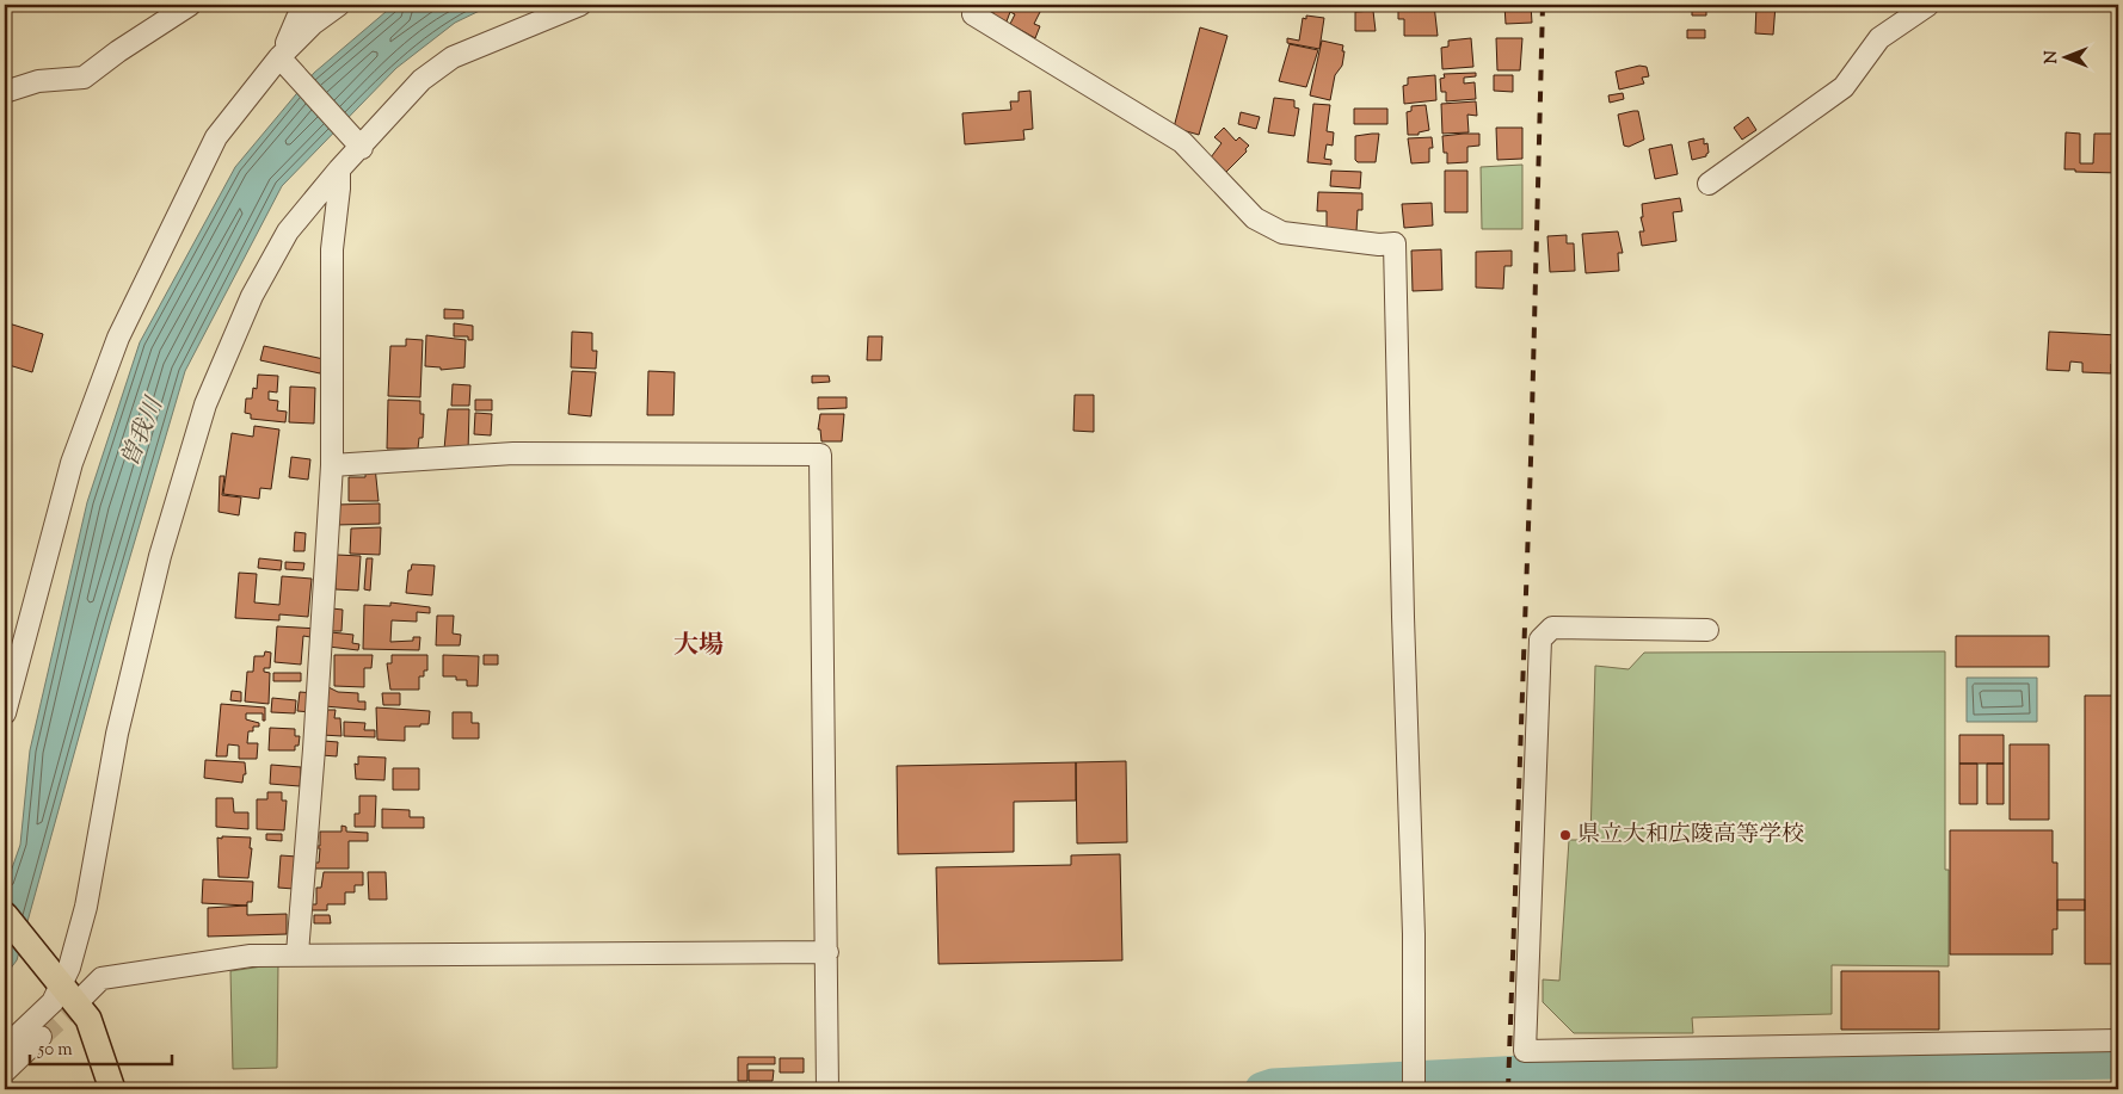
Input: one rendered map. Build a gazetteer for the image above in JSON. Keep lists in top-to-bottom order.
{
  "districts": ["大場"],
  "water": ["曽我川"],
  "places": ["県立大和広陵高等学校"],
  "scale_bar": "50 m",
  "north": "left"
}
